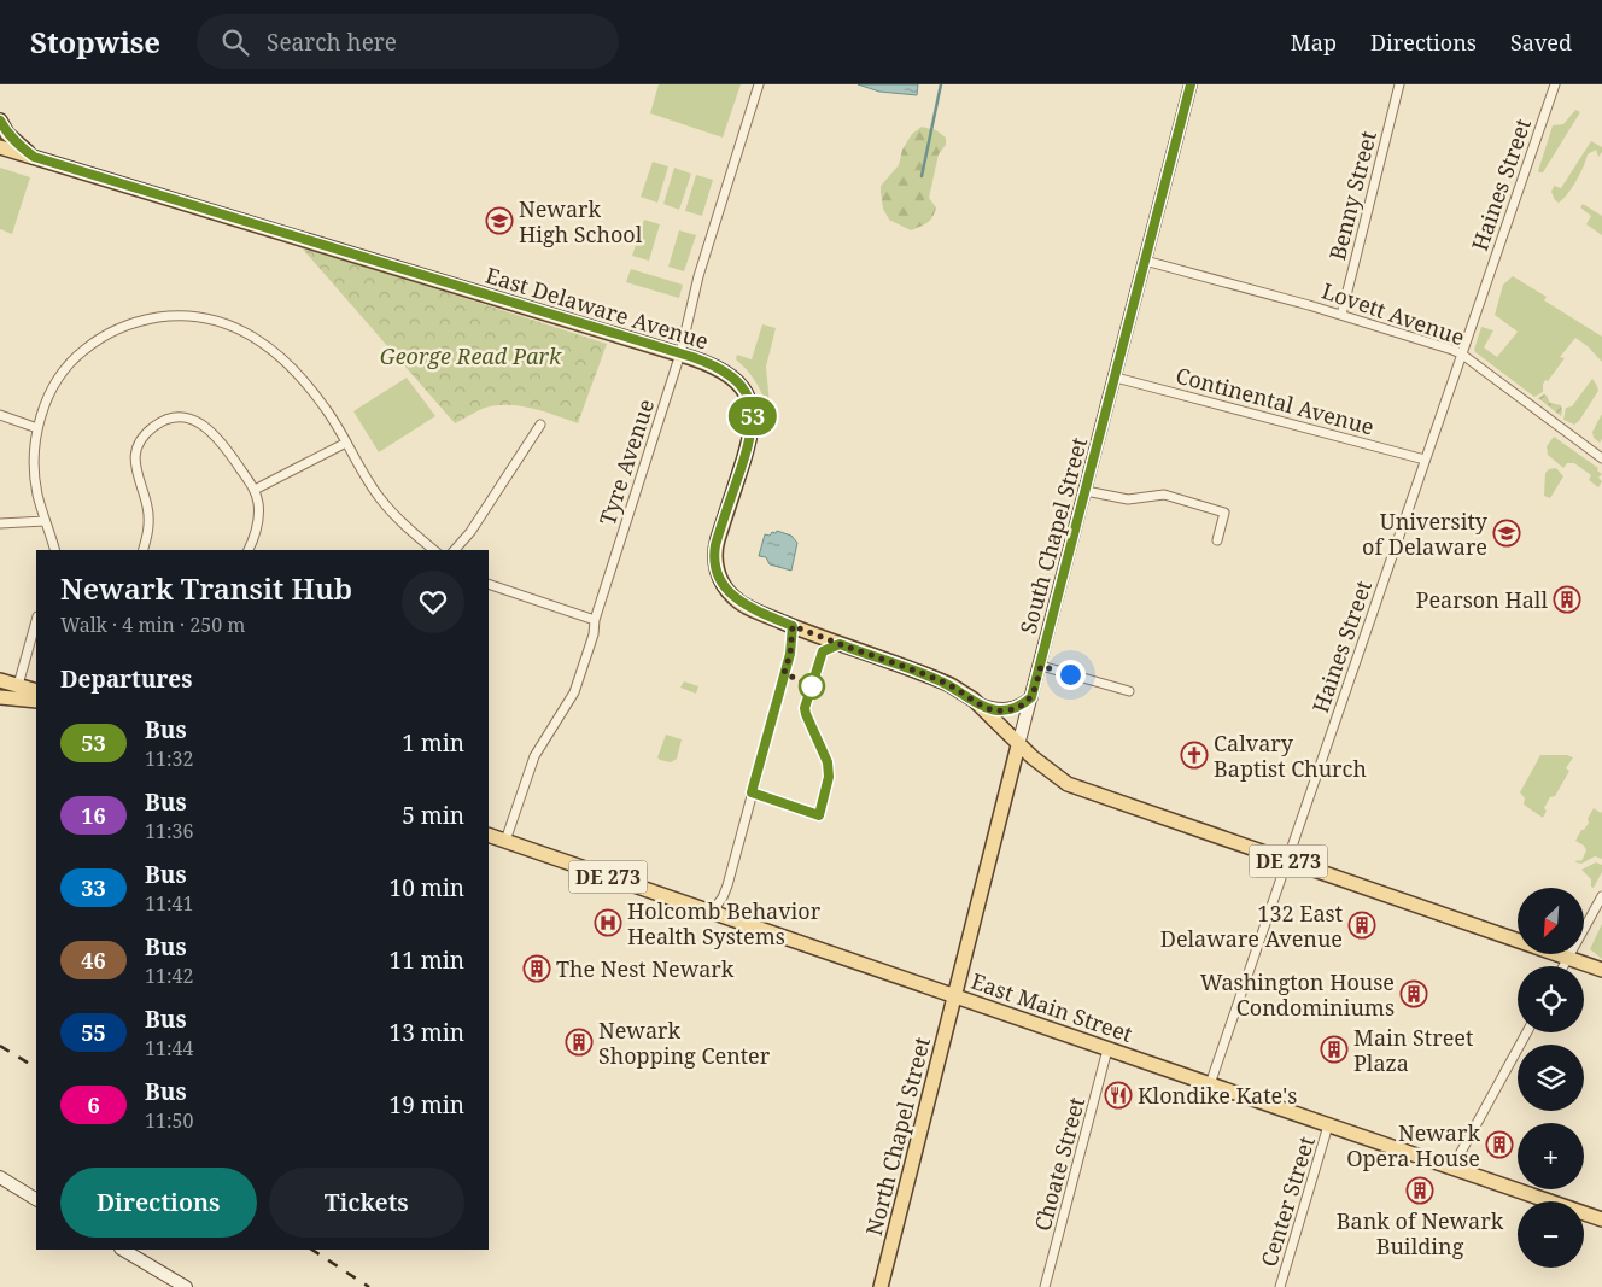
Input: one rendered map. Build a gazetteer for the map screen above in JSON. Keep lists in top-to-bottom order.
{
  "streets": {
    "main road": [
      "East Delaware Avenue",
      "South Chapel Street",
      "DE 273",
      "East Main Street",
      "North Chapel Street"
    ],
    "street": [
      "Haines Street",
      "Benny Street",
      "Lovett Avenue",
      "Continental Avenue",
      "Tyre Avenue",
      "Choate Street",
      "Center Street"
    ]
  },
  "crossings": [
    ["Haines Street", "East Delaware Avenue"],
    ["Haines Street", "Lovett Avenue"],
    ["Haines Street", "Continental Avenue"],
    ["Haines Street", "East Main Street"],
    ["Benny Street", "Lovett Avenue"],
    ["East Delaware Avenue", "Tyre Avenue"],
    ["East Delaware Avenue", "South Chapel Street"],
    ["Lovett Avenue", "South Chapel Street"],
    ["Continental Avenue", "South Chapel Street"],
    ["Tyre Avenue", "East Main Street"],
    ["South Chapel Street", "East Main Street"],
    ["South Chapel Street", "North Chapel Street"],
    ["East Main Street", "North Chapel Street"],
    ["East Main Street", "Choate Street"],
    ["East Main Street", "Center Street"]
  ],
  "parks": ["George Read Park"],
  "places": {
    "school or university": ["Newark High School", "University of Delaware"],
    "building": [
      "Pearson Hall",
      "132 East Delaware Avenue",
      "The Nest Newark",
      "Washington House Condominiums",
      "Newark Shopping Center",
      "Main Street Plaza",
      "Newark Opera House",
      "Bank of Newark Building"
    ],
    "church": ["Calvary Baptist Church"],
    "hospital": ["Holcomb Behavior Health Systems"],
    "restaurant": ["Klondike Kate's"]
  },
  "lines": ["bus line 53"],
  "north": "bottom left",
  "page": {
    "header": "Stopwise",
    "search": "Search here",
    "nav": ["Map", "Directions", "Saved"],
    "on_map": "53",
    "heading": [
      ["Newark Transit Hub", "Walk · 4 min · 250 m"],
      "Departures"
    ],
    "list": [
      {
        "mark": "53",
        "name": "Bus",
        "note": "11:32",
        "value": "1 min"
      },
      {
        "mark": "16",
        "name": "Bus",
        "note": "11:36",
        "value": "5 min"
      },
      {
        "mark": "33",
        "name": "Bus",
        "note": "11:41",
        "value": "10 min"
      },
      {
        "mark": "46",
        "name": "Bus",
        "note": "11:42",
        "value": "11 min"
      },
      {
        "mark": "55",
        "name": "Bus",
        "note": "11:44",
        "value": "13 min"
      },
      {
        "mark": "6",
        "name": "Bus",
        "note": "11:50",
        "value": "19 min"
      }
    ],
    "map_buttons": ["+", "−"],
    "buttons": ["Directions", "Tickets"]
  }
}
